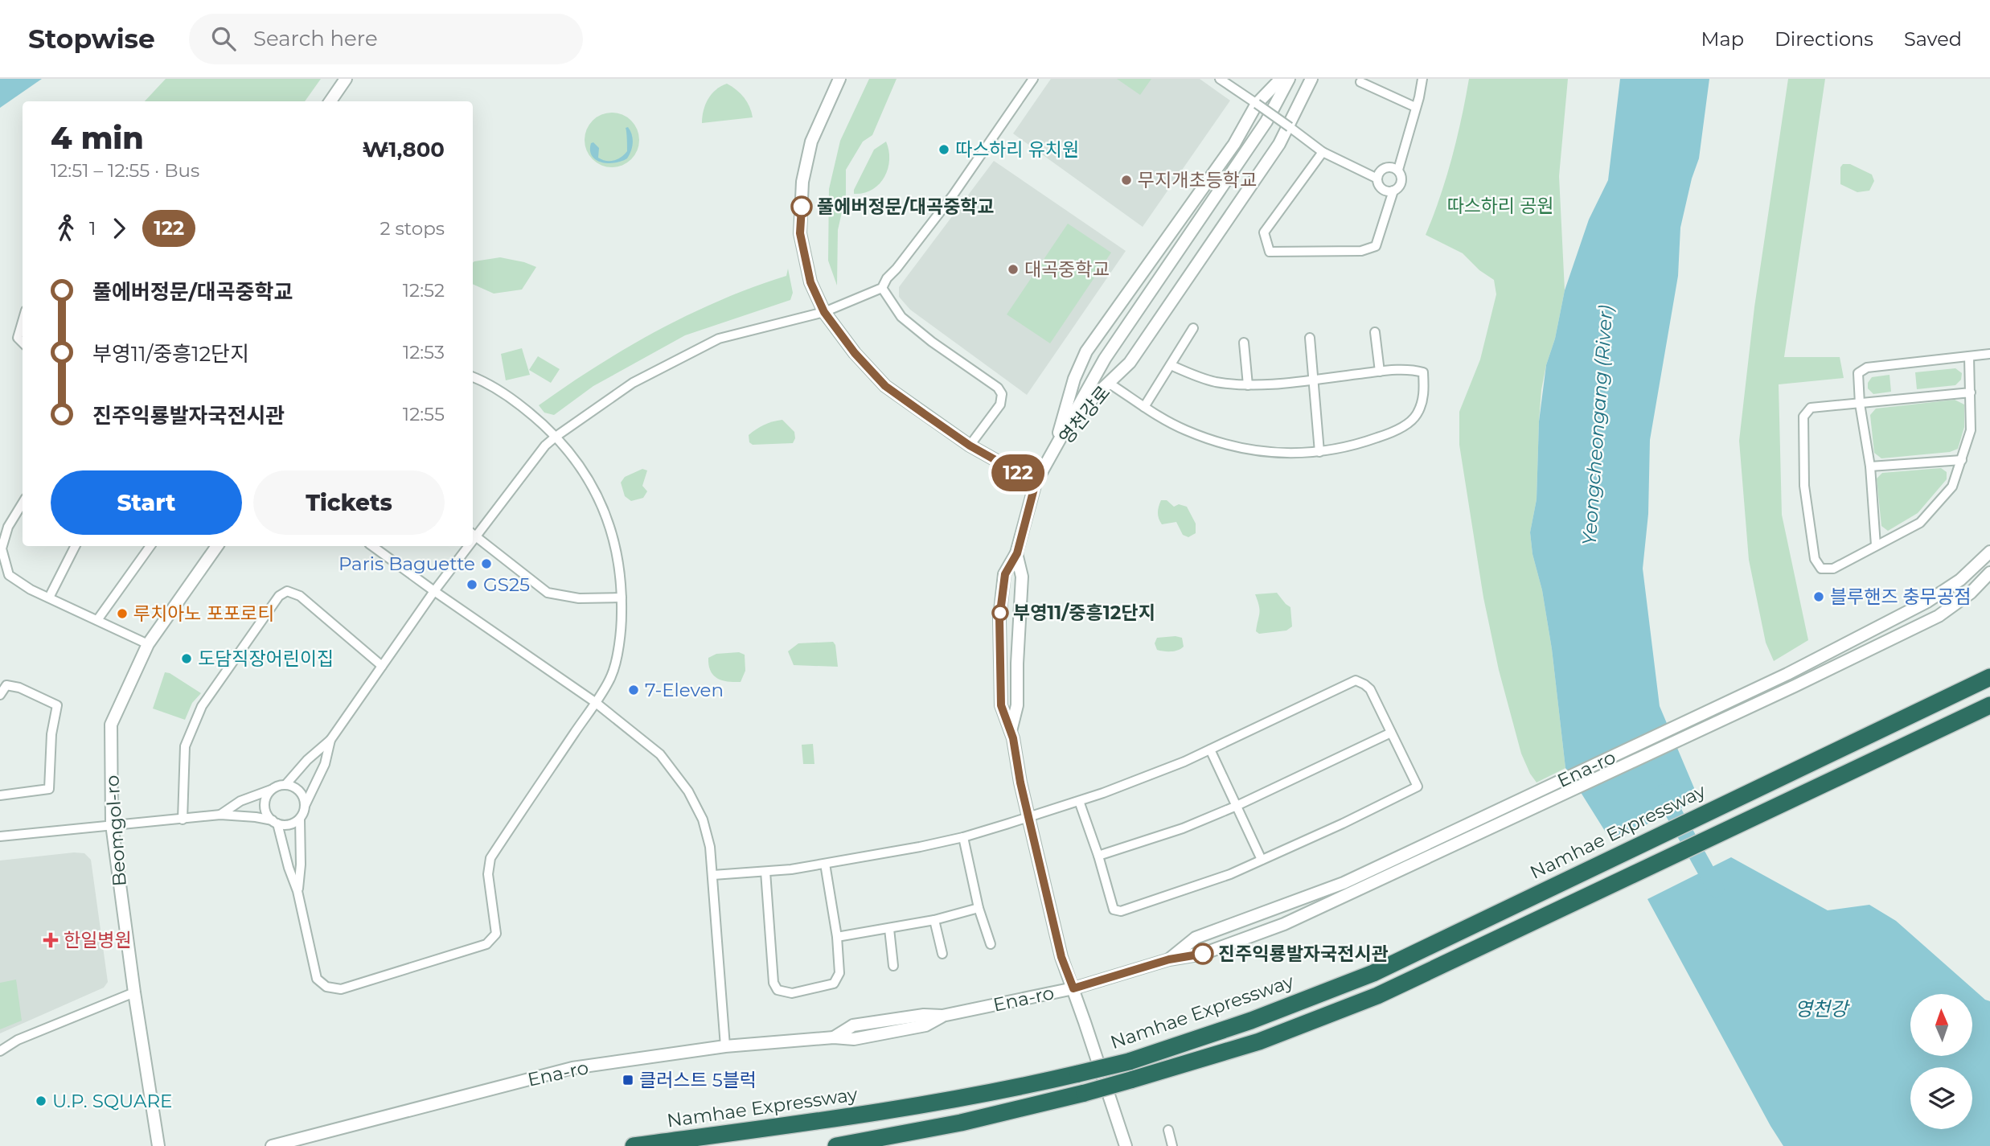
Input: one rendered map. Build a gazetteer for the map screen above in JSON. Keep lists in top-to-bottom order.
{
  "streets": {
    "highway": ["Namhae Expressway"],
    "street": ["영천강로", "Ena-ro", "Beomgol-ro"]
  },
  "water": ["Yeongcheongang (River)", "영천강"],
  "parks": ["따스하리 공원"],
  "places": {
    "other": [
      "따스하리 유치원",
      "무지개초등학교",
      "풀에버정문/대곡중학교",
      "대곡중학교",
      "Paris Baguette",
      "GS25",
      "블루핸즈 충무공점",
      "부영11/중흥12단지",
      "루치아노 포포로티",
      "도담직장어린이집",
      "7-Eleven",
      "진주익룡발자국전시관",
      "U.P. SQUARE"
    ],
    "health": ["한일병원"],
    "transit": ["클러스트 5블럭"]
  },
  "lines": ["bus line 122"],
  "north": "top",
  "page": {
    "header": "Stopwise",
    "search": "Search here",
    "nav": ["Map", "Directions", "Saved"],
    "on_map": "122",
    "heading": ["4 min", "12:51 – 12:55 · Bus", "₩1,800"],
    "legs": ["1", "122", "2 stops"],
    "list": [
      {
        "name": "풀에버정문/대곡중학교",
        "value": "12:52"
      },
      {
        "name": "부영11/중흥12단지",
        "value": "12:53"
      },
      {
        "name": "진주익룡발자국전시관",
        "value": "12:55"
      }
    ],
    "buttons": ["Start", "Tickets"]
  }
}
